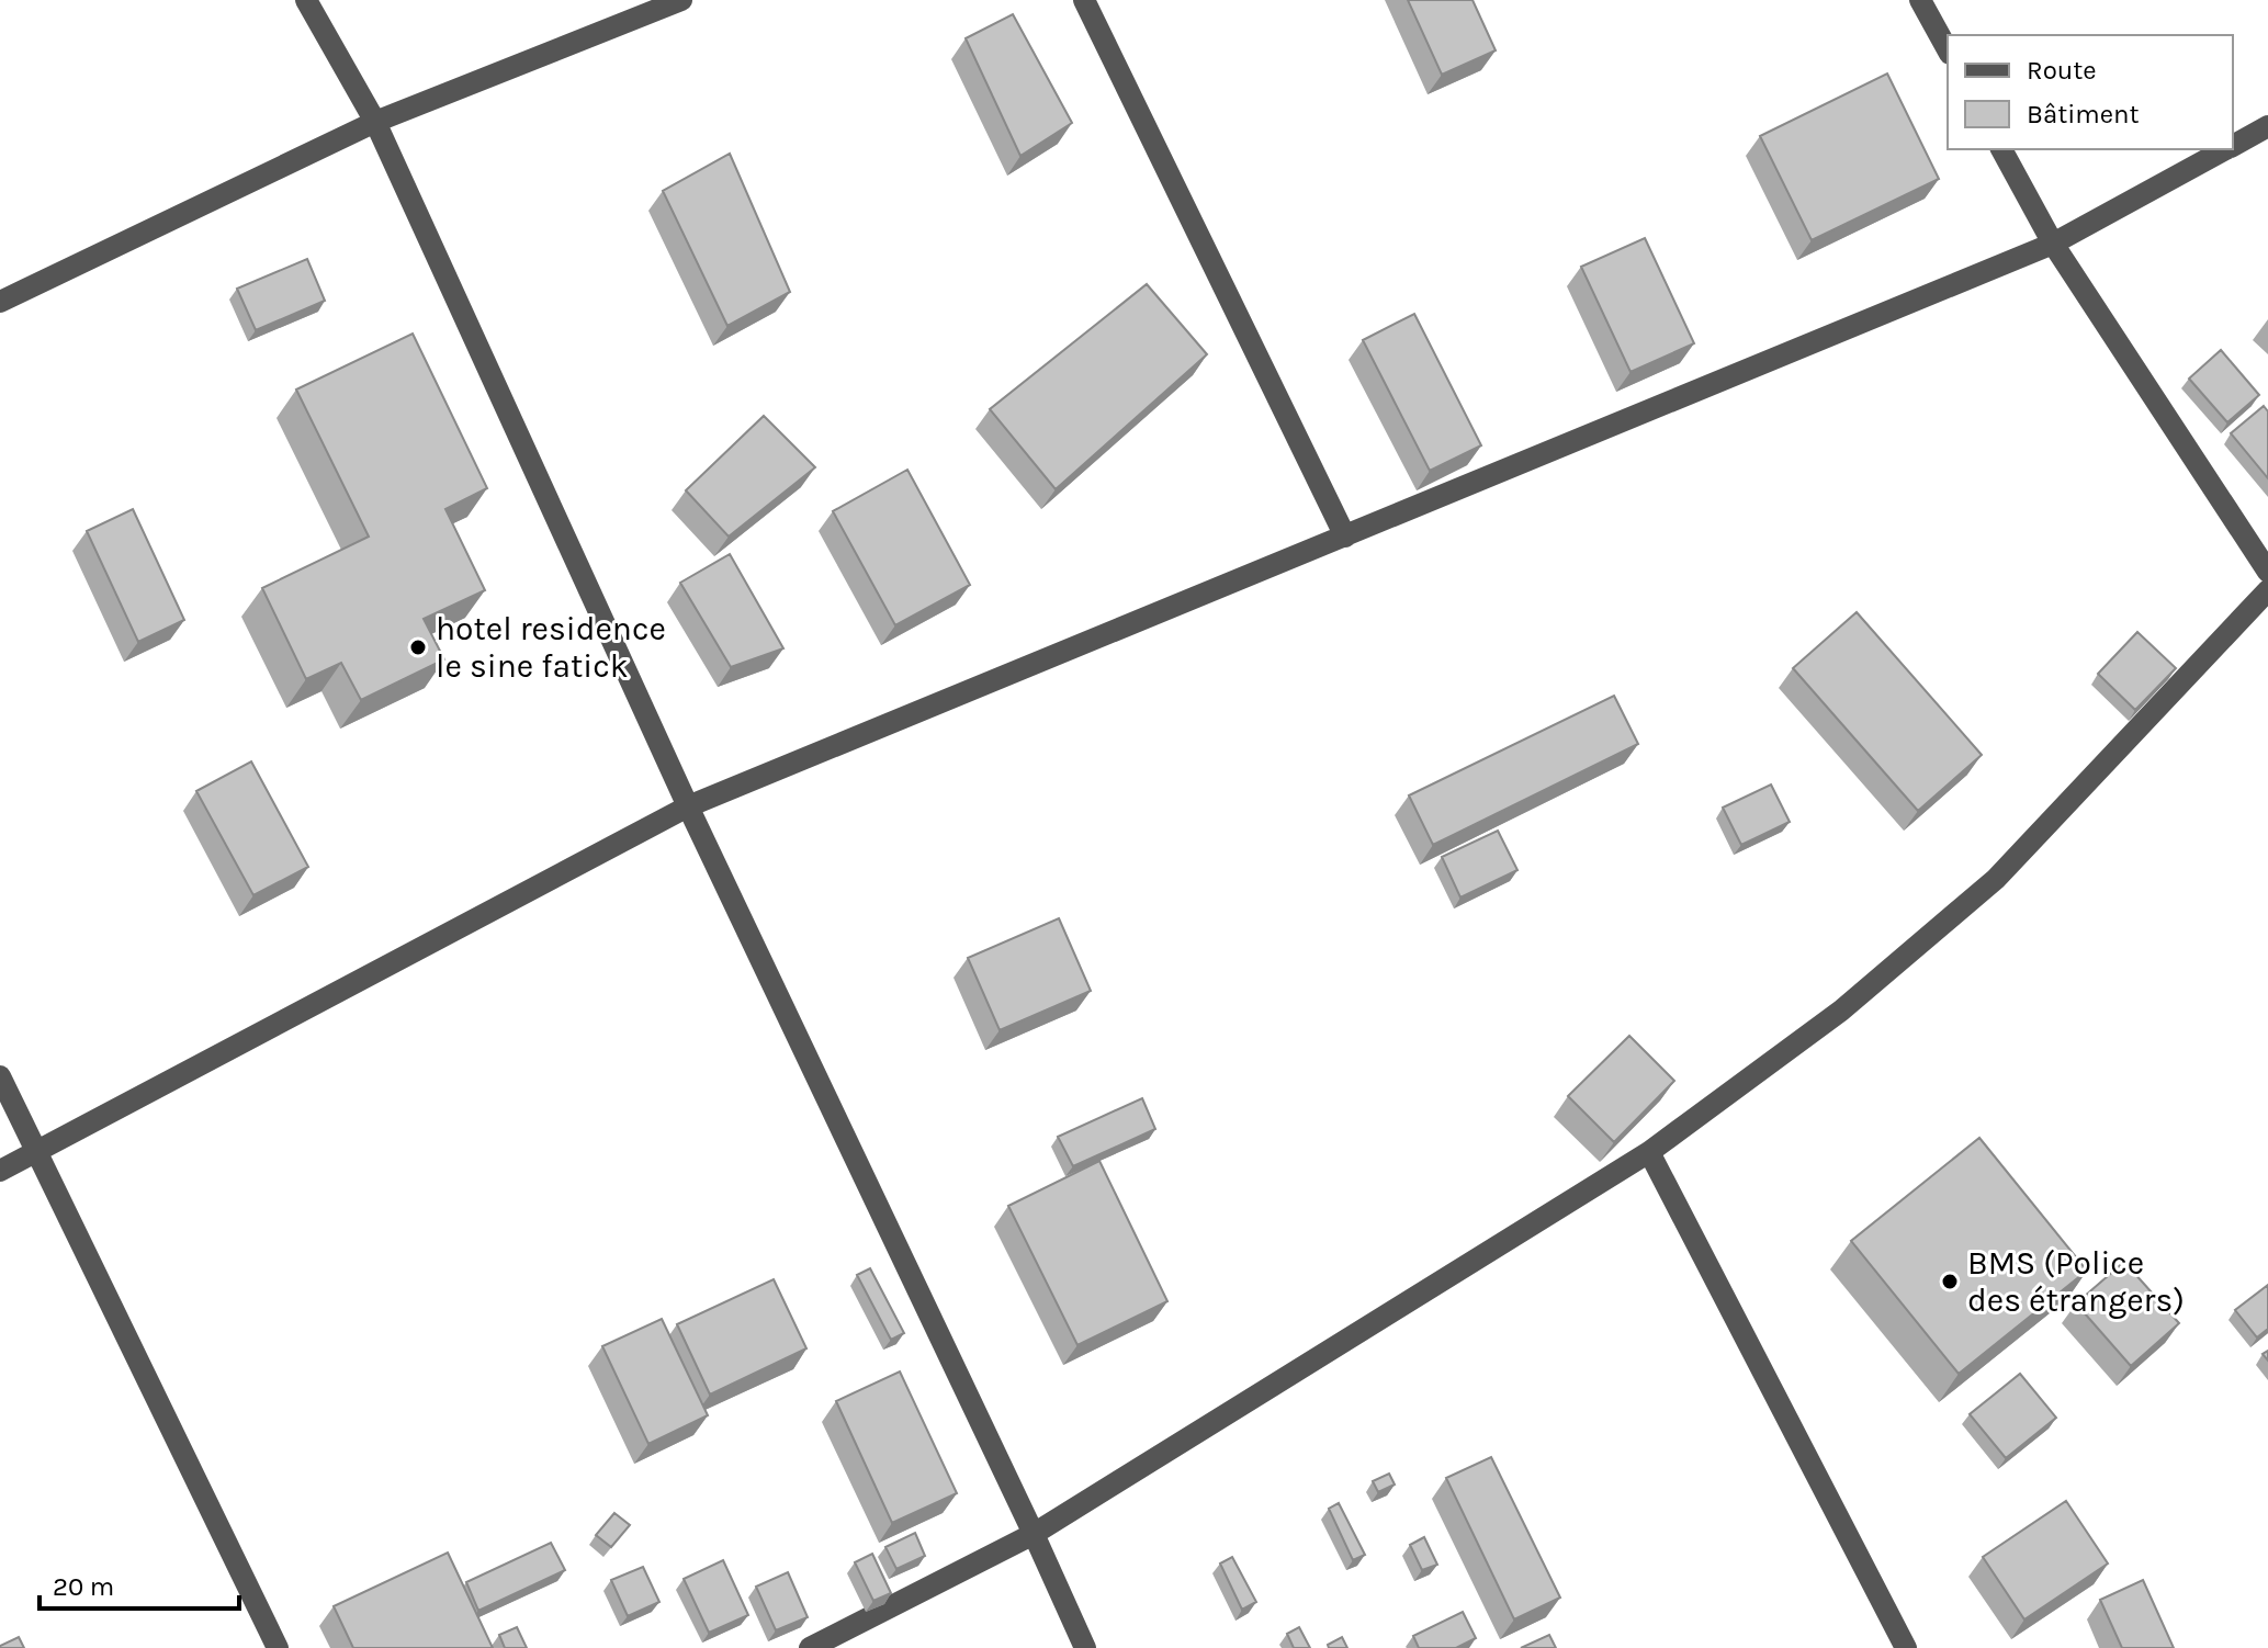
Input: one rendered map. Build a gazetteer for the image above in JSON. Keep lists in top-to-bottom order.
{
  "places": ["hotel residence le sine fatick", "BMS (Police des étrangers)"],
  "legend": ["Route", "Bâtiment"],
  "scale_bar": "20 m"
}
